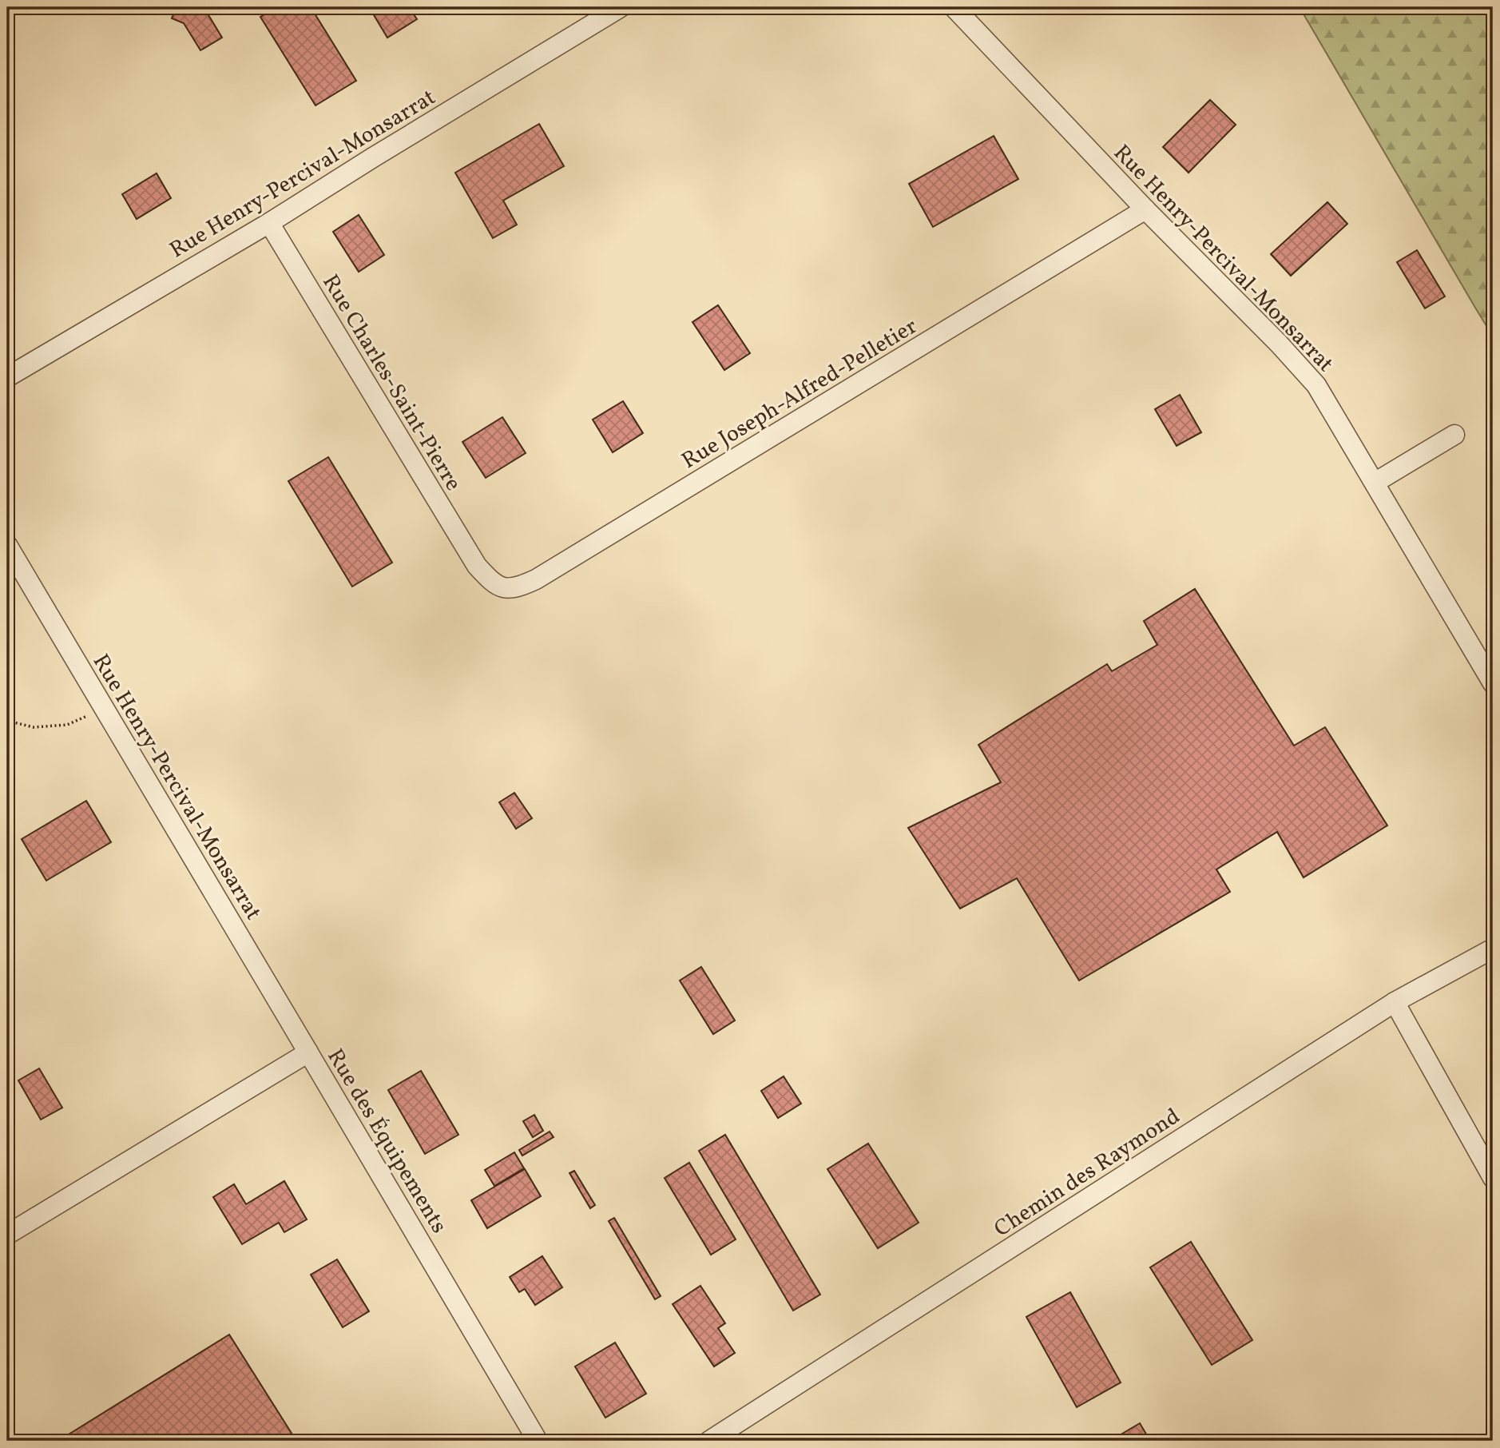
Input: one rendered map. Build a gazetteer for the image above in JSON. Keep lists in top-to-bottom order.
{
  "streets": {
    "street": [
      "Rue Henry-Percival-Monsarrat",
      "Rue Charles-Saint-Pierre",
      "Rue Joseph-Alfred-Pelletier",
      "Rue des Équipements",
      "Chemin des Raymond"
    ]
  },
  "crossings": [
    ["Rue Henry-Percival-Monsarrat", "Rue Charles-Saint-Pierre"],
    ["Rue Henry-Percival-Monsarrat", "Rue Joseph-Alfred-Pelletier"],
    ["Rue Henry-Percival-Monsarrat", "Rue des Équipements"],
    ["Rue Charles-Saint-Pierre", "Rue Joseph-Alfred-Pelletier"]
  ]
}
